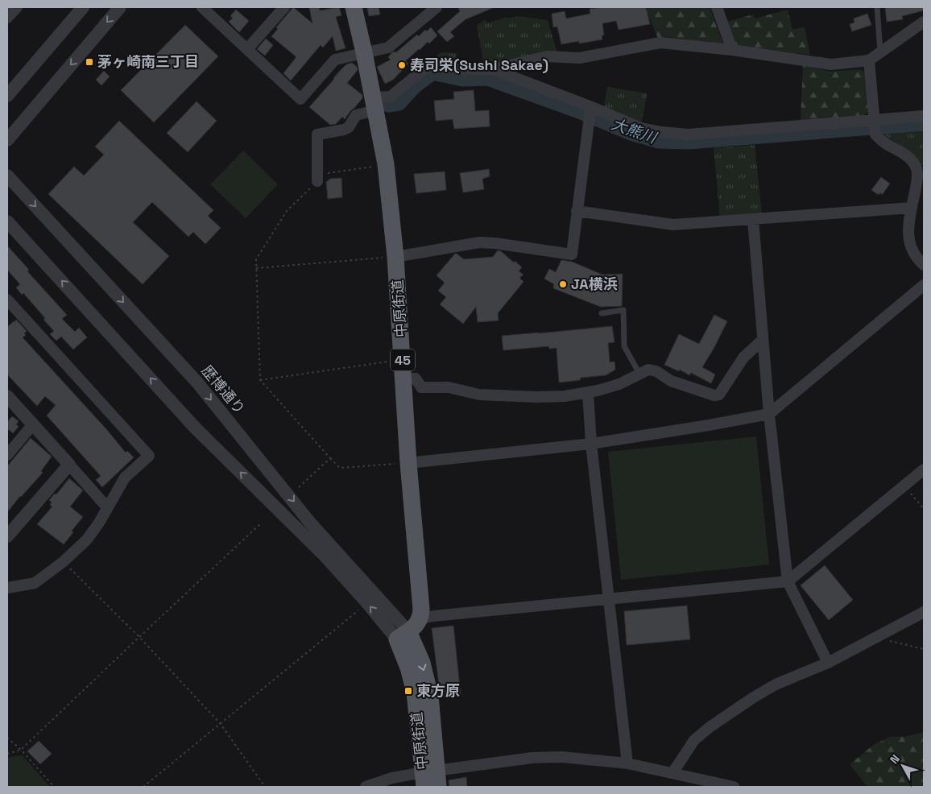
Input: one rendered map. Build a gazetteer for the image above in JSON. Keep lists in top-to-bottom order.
{
  "streets": {
    "main road": ["中原街道", "45"],
    "street": ["歴博通り"]
  },
  "crossings": [
    ["中原街道", "歴博通り"]
  ],
  "water": ["大熊川"],
  "places": {
    "transit": ["茅ヶ崎南三丁目", "東方原"],
    "other": ["寿司栄(Sushi Sakae)", "JA横浜"]
  },
  "north": "top left"
}
